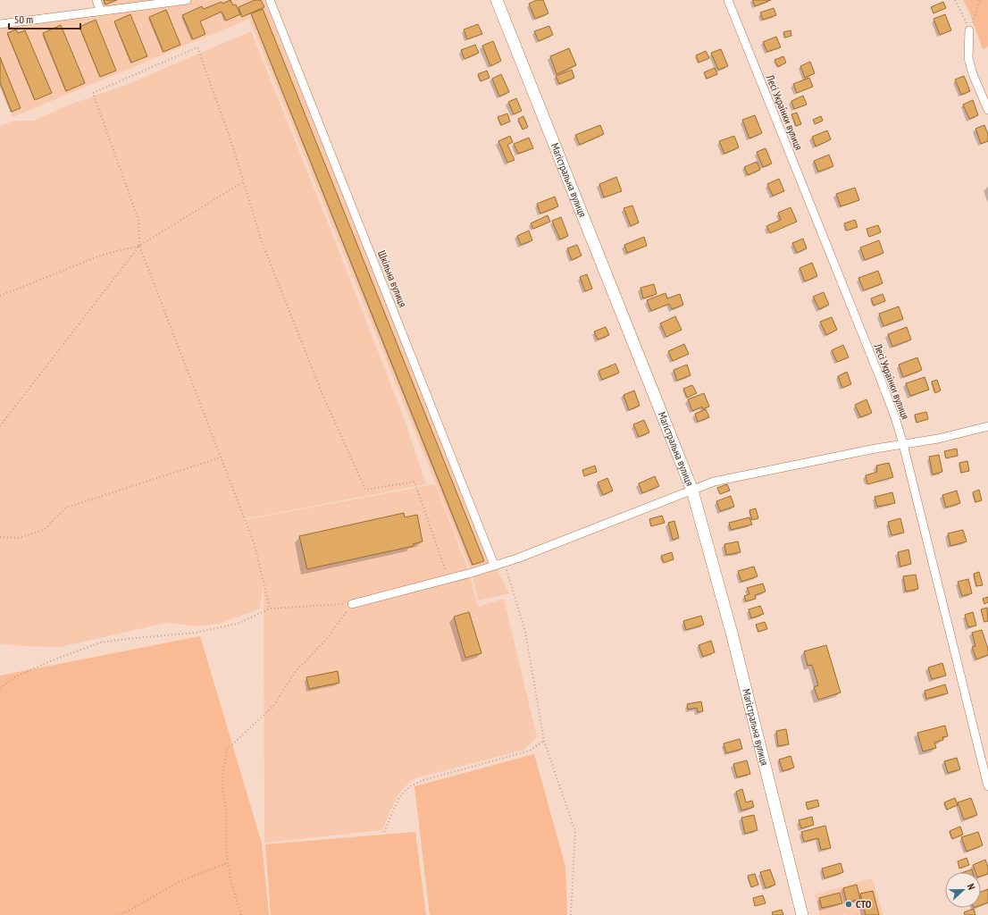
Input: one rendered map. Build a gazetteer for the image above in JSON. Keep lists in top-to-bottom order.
{
  "streets": {
    "main road": ["Магістральна вулиця"],
    "street": ["Лесі Українки вулиця", "Шкільна вулиця"]
  },
  "places": ["СТО"],
  "scale_bar": "50 m",
  "north": "right"
}
